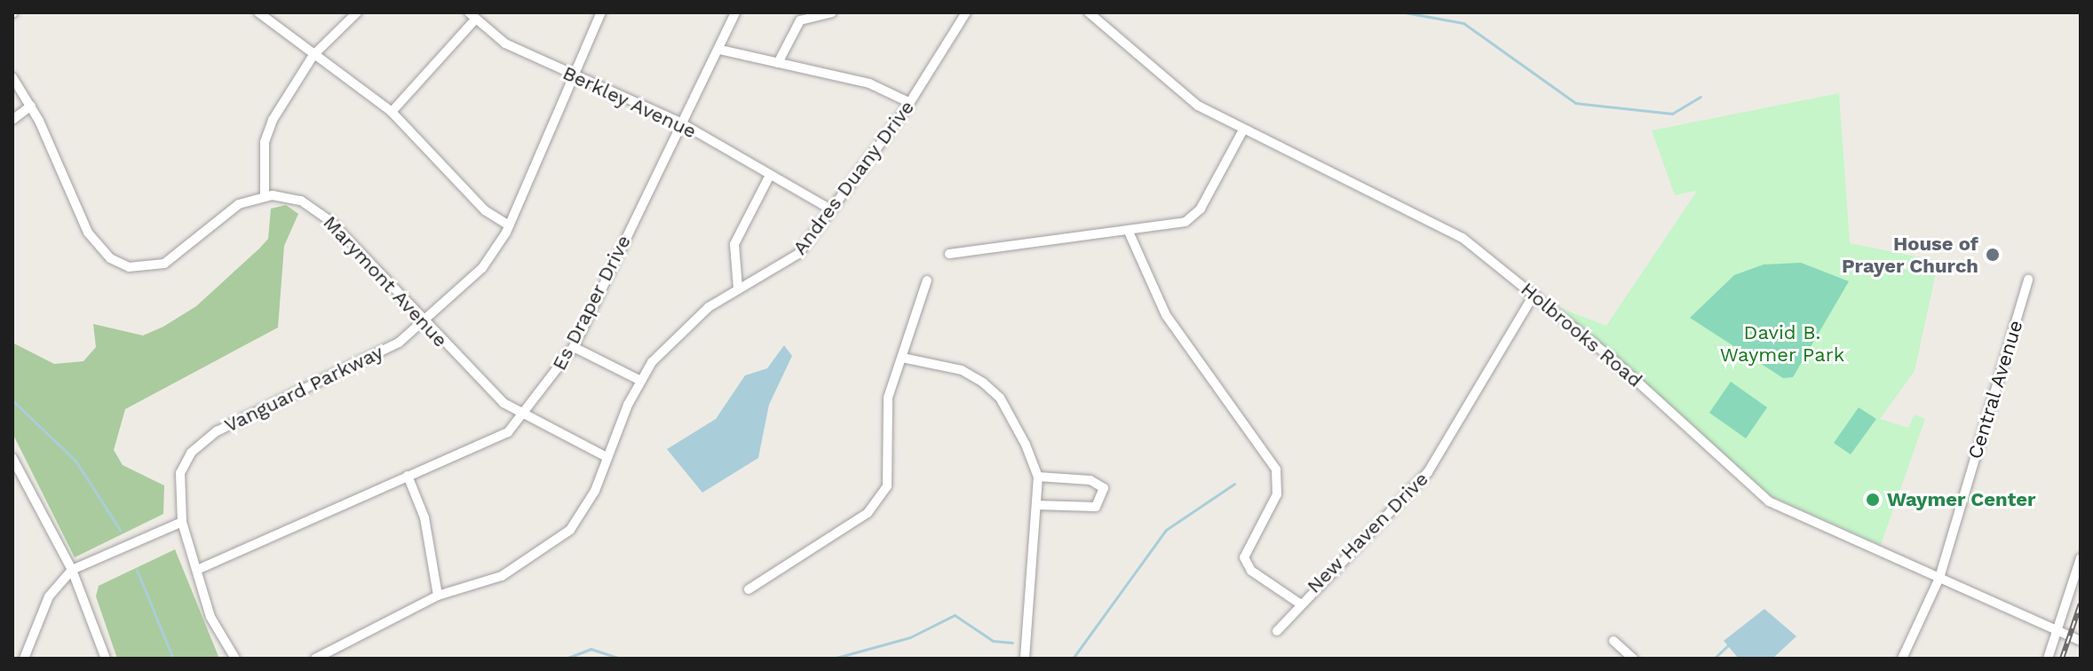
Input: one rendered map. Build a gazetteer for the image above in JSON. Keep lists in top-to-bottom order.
{
  "streets": {
    "street": [
      "Berkley Avenue",
      "Andres Duany Drive",
      "Marymont Avenue",
      "Es Draper Drive",
      "Holbrooks Road",
      "Vanguard Parkway",
      "Central Avenue",
      "New Haven Drive"
    ]
  },
  "crossings": [
    ["Berkley Avenue", "Andres Duany Drive"],
    ["Berkley Avenue", "Es Draper Drive"],
    ["Andres Duany Drive", "Marymont Avenue"],
    ["Marymont Avenue", "Es Draper Drive"],
    ["Marymont Avenue", "Vanguard Parkway"],
    ["Es Draper Drive", "Vanguard Parkway"],
    ["Holbrooks Road", "Central Avenue"],
    ["Holbrooks Road", "New Haven Drive"]
  ],
  "parks": ["David B. Waymer Park"],
  "places": ["House of Prayer Church", "Waymer Center"]
}
